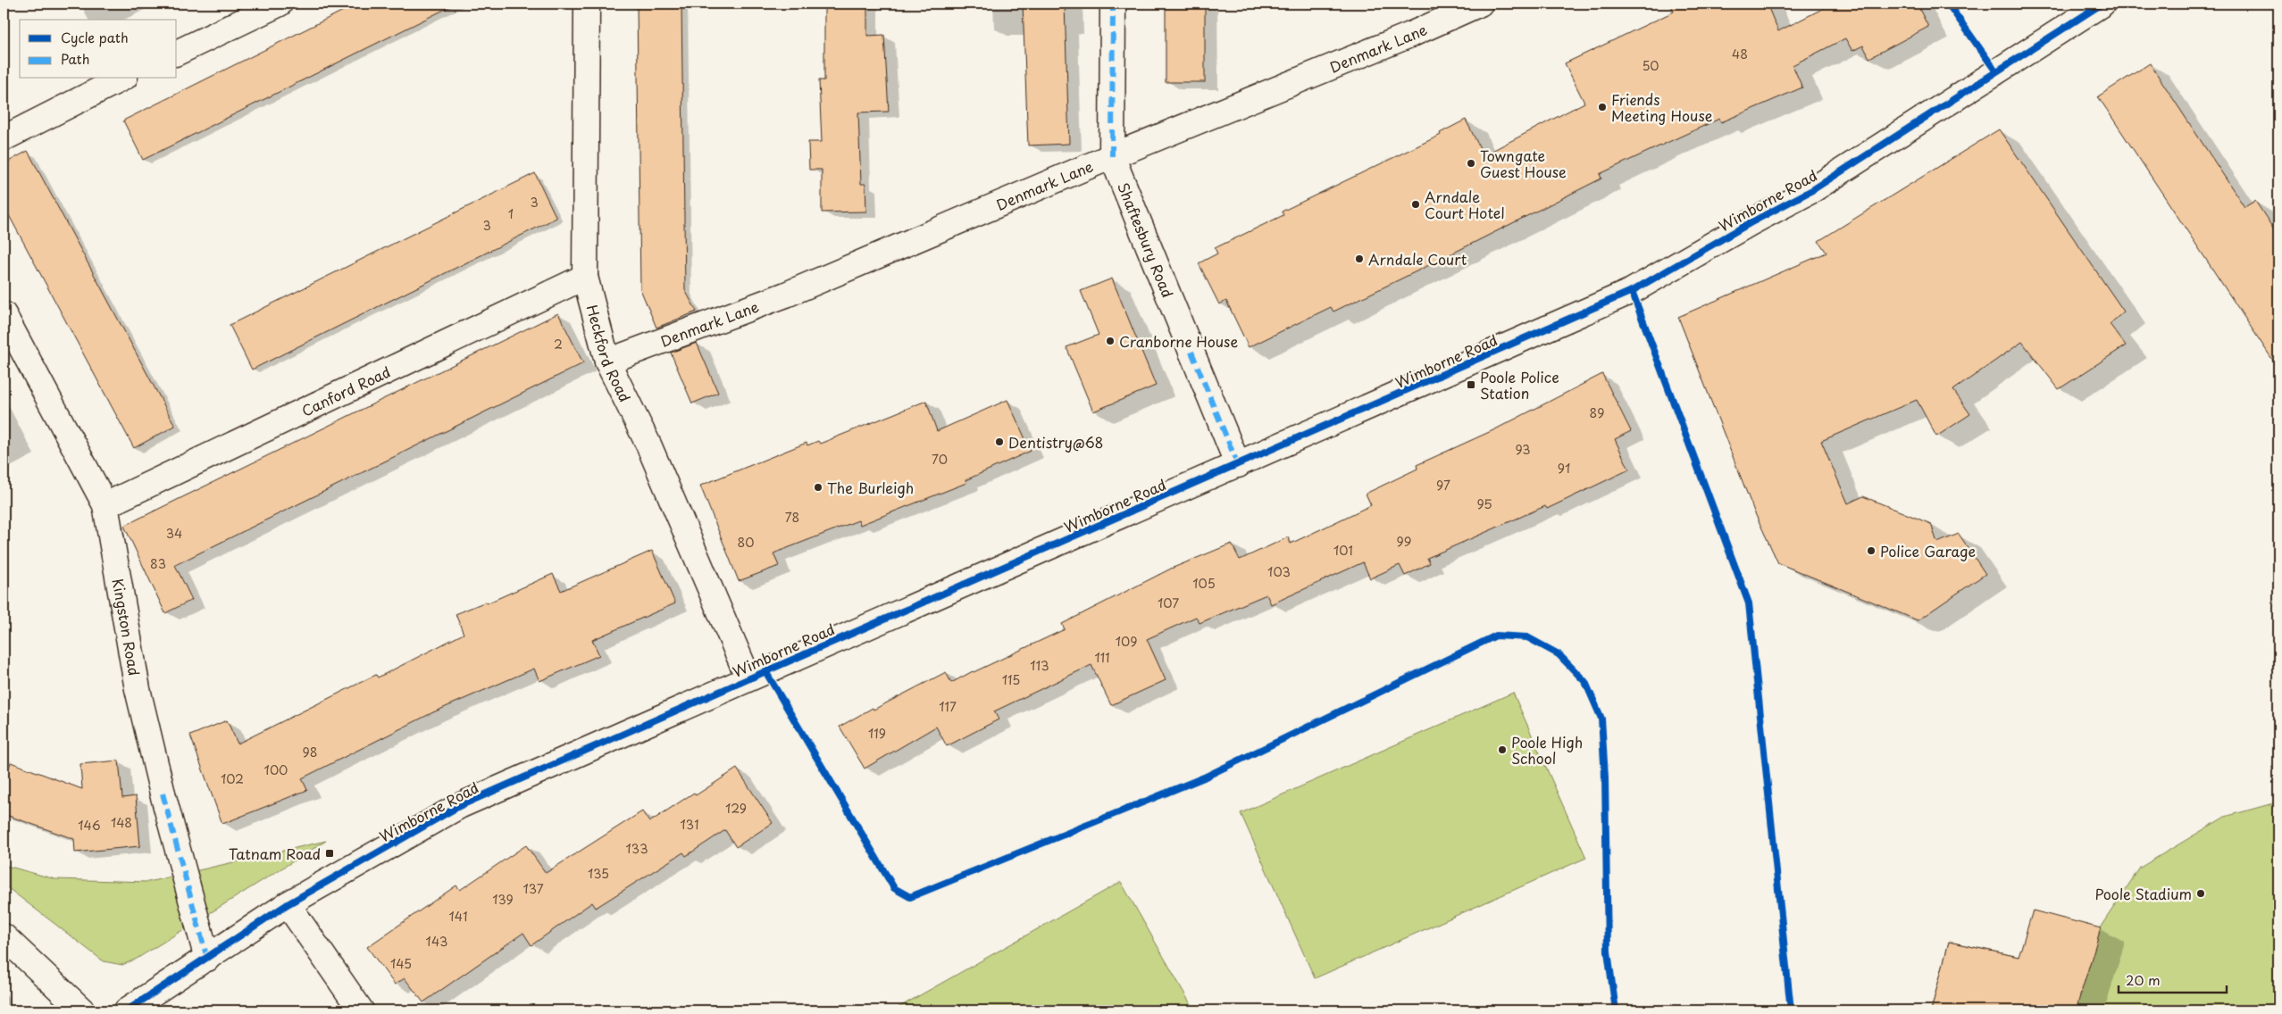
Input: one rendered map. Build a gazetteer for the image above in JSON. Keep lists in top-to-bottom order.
{
  "streets": {
    "street": [
      "Denmark Lane",
      "Wimborne Road",
      "Shaftesbury Road",
      "Heckford Road",
      "Canford Road",
      "Kingston Road"
    ]
  },
  "crossings": [
    ["Denmark Lane", "Shaftesbury Road"],
    ["Denmark Lane", "Heckford Road"],
    ["Wimborne Road", "Shaftesbury Road"],
    ["Wimborne Road", "Heckford Road"],
    ["Wimborne Road", "Kingston Road"],
    ["Heckford Road", "Canford Road"],
    ["Canford Road", "Kingston Road"]
  ],
  "places": {
    "other": [
      "Friends Meeting House",
      "Towngate Guest House",
      "Arndale Court Hotel",
      "Arndale Court",
      "Cranborne House",
      "Dentistry@68",
      "The Burleigh",
      "Police Garage",
      "Poole High School",
      "Poole Stadium"
    ],
    "transit": ["Poole Police Station", "Tatnam Road"]
  },
  "house_numbers": [
    "48",
    "50",
    "3",
    "1",
    "3",
    "2",
    "89",
    "93",
    "70",
    "91",
    "97",
    "95",
    "78",
    "34",
    "99",
    "80",
    "101",
    "83",
    "103",
    "105",
    "107",
    "109",
    "111",
    "113",
    "115",
    "117",
    "119",
    "98",
    "100",
    "102",
    "129",
    "148",
    "131",
    "146",
    "133",
    "135",
    "137",
    "139",
    "141",
    "143",
    "145"
  ],
  "legend": ["Cycle path", "Path"],
  "scale_bar": "20 m"
}
